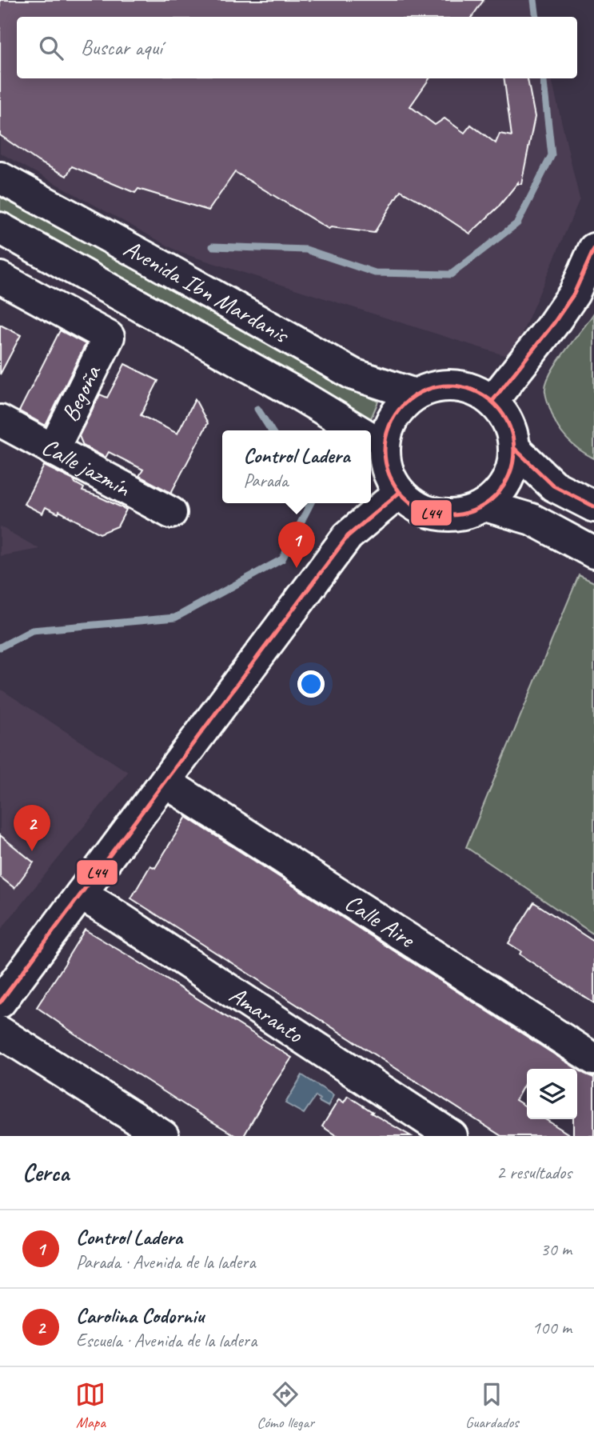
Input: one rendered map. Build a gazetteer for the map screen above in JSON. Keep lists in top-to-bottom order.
{
  "streets": {
    "street": [
      "Avenida Ibn Mardanis",
      "Begoña",
      "Calle jazmín",
      "Calle Aire",
      "Amaranto"
    ]
  },
  "crossings": [
    ["Begoña", "Calle jazmín"]
  ],
  "lines": ["transit line L44"],
  "page": {
    "search": "Buscar aquí",
    "popup": ["Control Ladera", "Parada"],
    "pins": ["1", "2"],
    "heading": ["Cerca", "2 resultados"],
    "list": [
      {
        "mark": "1",
        "name": "Control Ladera",
        "note": "Parada · Avenida de la ladera",
        "value": "30 m"
      },
      {
        "mark": "2",
        "name": "Carolina Codorniu",
        "note": "Escuela · Avenida de la ladera",
        "value": "100 m"
      }
    ],
    "nav": ["Mapa", "Cómo llegar", "Guardados"]
  }
}
